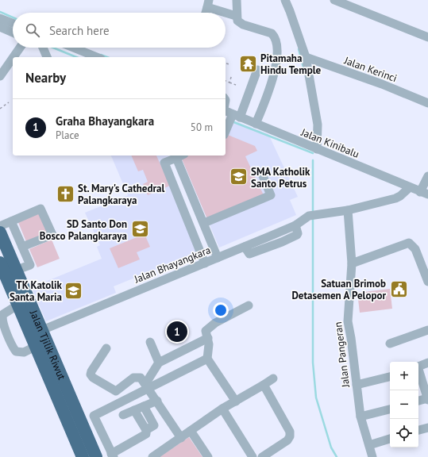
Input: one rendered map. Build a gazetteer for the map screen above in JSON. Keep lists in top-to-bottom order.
{
  "streets": {
    "highway": ["Jalan Tjilik Riwut"],
    "street": [
      "Jalan Kerinci",
      "Jalan Kinibalu",
      "Jalan Bhayangkara",
      "Jalan Pangeran"
    ]
  },
  "crossings": [
    ["Jalan Bhayangkara", "Jalan Tjilik Riwut"],
    ["Jalan Bhayangkara", "Jalan Pangeran"]
  ],
  "places": {
    "temple": ["Pitamaha Hindu Temple"],
    "school or university": ["SMA Katholik Santo Petrus", "SD Santo Don Bosco Palangkaraya", "TK Katolik Santa Maria"],
    "church": ["St. Mary's Cathedral Palangkaraya"],
    "public building": ["Satuan Brimob Detasemen A Pelopor"]
  },
  "page": {
    "search": "Search here",
    "heading": "Nearby",
    "list": [
      {
        "mark": "1",
        "name": "Graha Bhayangkara",
        "note": "Place",
        "value": "50 m"
      }
    ],
    "pins": "1",
    "map_buttons": ["+", "−"]
  }
}
